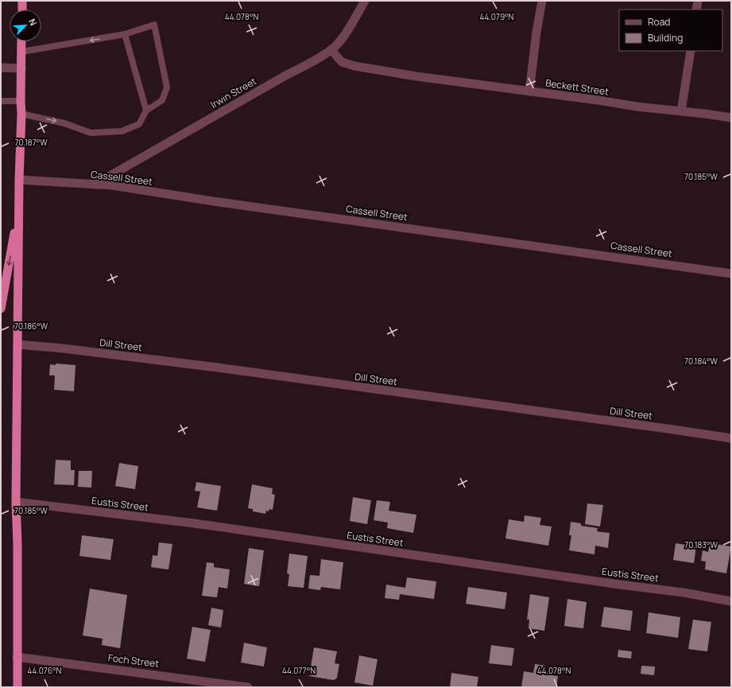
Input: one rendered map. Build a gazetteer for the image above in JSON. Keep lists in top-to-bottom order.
{
  "streets": {
    "street": [
      "Beckett Street",
      "Irwin Street",
      "Cassell Street",
      "Dill Street",
      "Eustis Street",
      "Foch Street"
    ]
  },
  "crossings": [
    ["Beckett Street", "Irwin Street"],
    ["Irwin Street", "Cassell Street"]
  ],
  "legend": ["Road", "Building"],
  "north": "top right",
  "coordinates": [
    "44.078°N",
    "44.079°N",
    "70.187°W",
    "70.185°W",
    "70.186°W",
    "70.184°W",
    "70.183°W",
    "44.076°N",
    "44.077°N"
  ]
}
